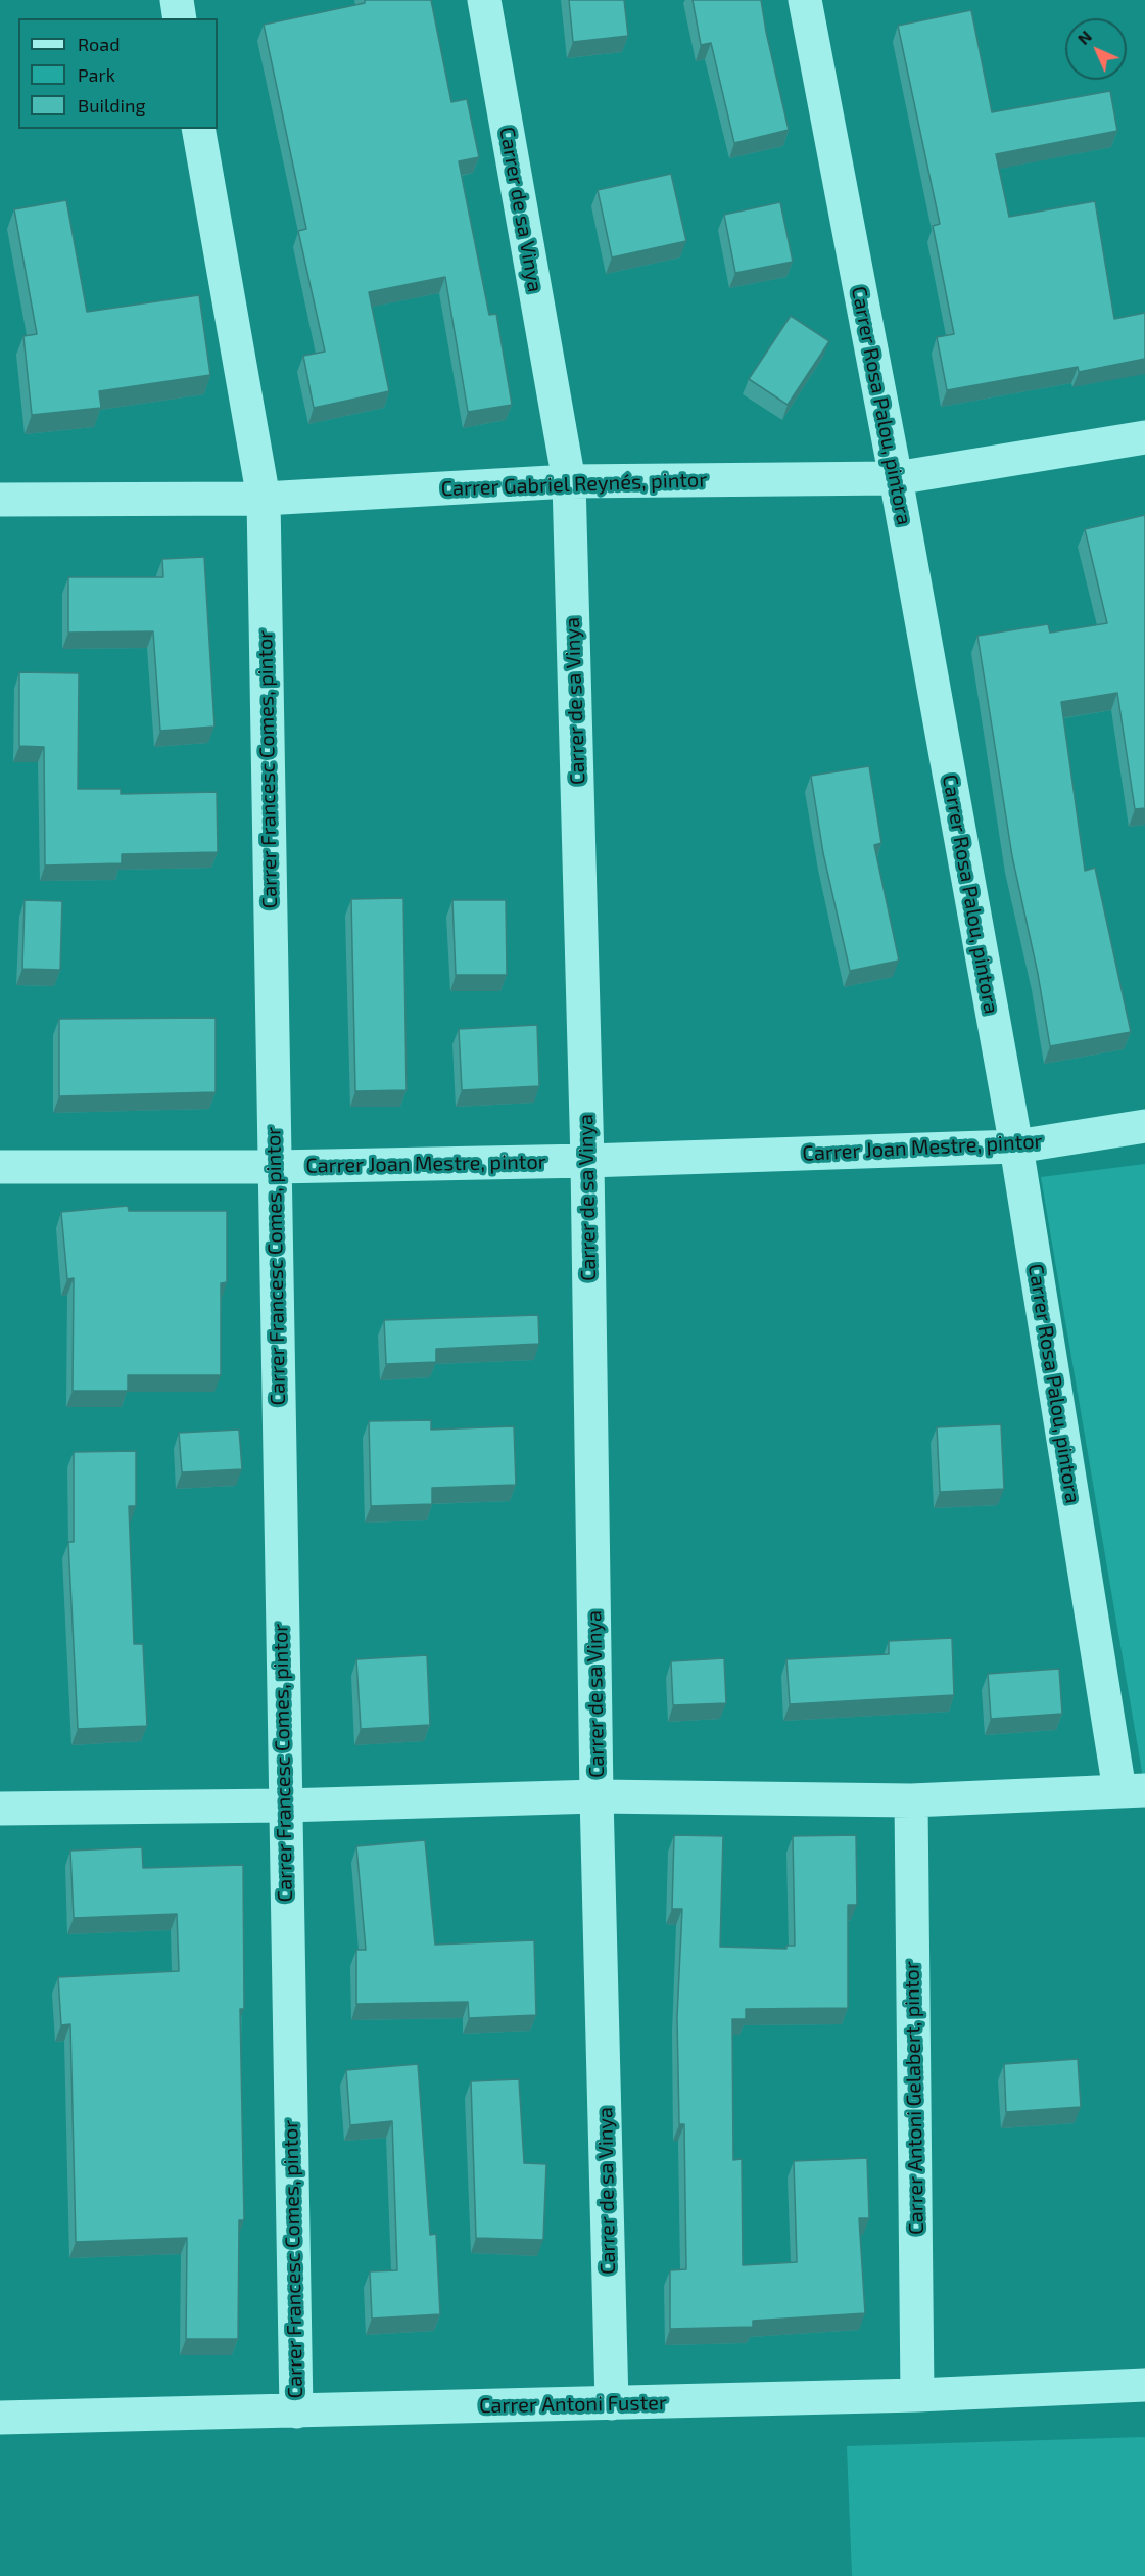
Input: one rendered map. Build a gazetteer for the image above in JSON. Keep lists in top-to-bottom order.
{
  "streets": {
    "street": [
      "Carrer de sa Vinya",
      "Carrer Rosa Palou, pintora",
      "Carrer Gabriel Reynés, pintor",
      "Carrer Francesc Comes, pintor",
      "Carrer Joan Mestre, pintor",
      "Carrer Antoni Gelabert, pintor",
      "Carrer Antoni Fuster"
    ]
  },
  "crossings": [
    ["Carrer de sa Vinya", "Carrer Gabriel Reynés, pintor"],
    ["Carrer de sa Vinya", "Carrer Joan Mestre, pintor"],
    ["Carrer de sa Vinya", "Carrer Antoni Fuster"],
    ["Carrer Rosa Palou, pintora", "Carrer Gabriel Reynés, pintor"],
    ["Carrer Rosa Palou, pintora", "Carrer Joan Mestre, pintor"],
    ["Carrer Gabriel Reynés, pintor", "Carrer Francesc Comes, pintor"],
    ["Carrer Francesc Comes, pintor", "Carrer Joan Mestre, pintor"],
    ["Carrer Francesc Comes, pintor", "Carrer Antoni Fuster"],
    ["Carrer Antoni Gelabert, pintor", "Carrer Antoni Fuster"]
  ],
  "legend": ["Road", "Park", "Building"],
  "north": "top left"
}
